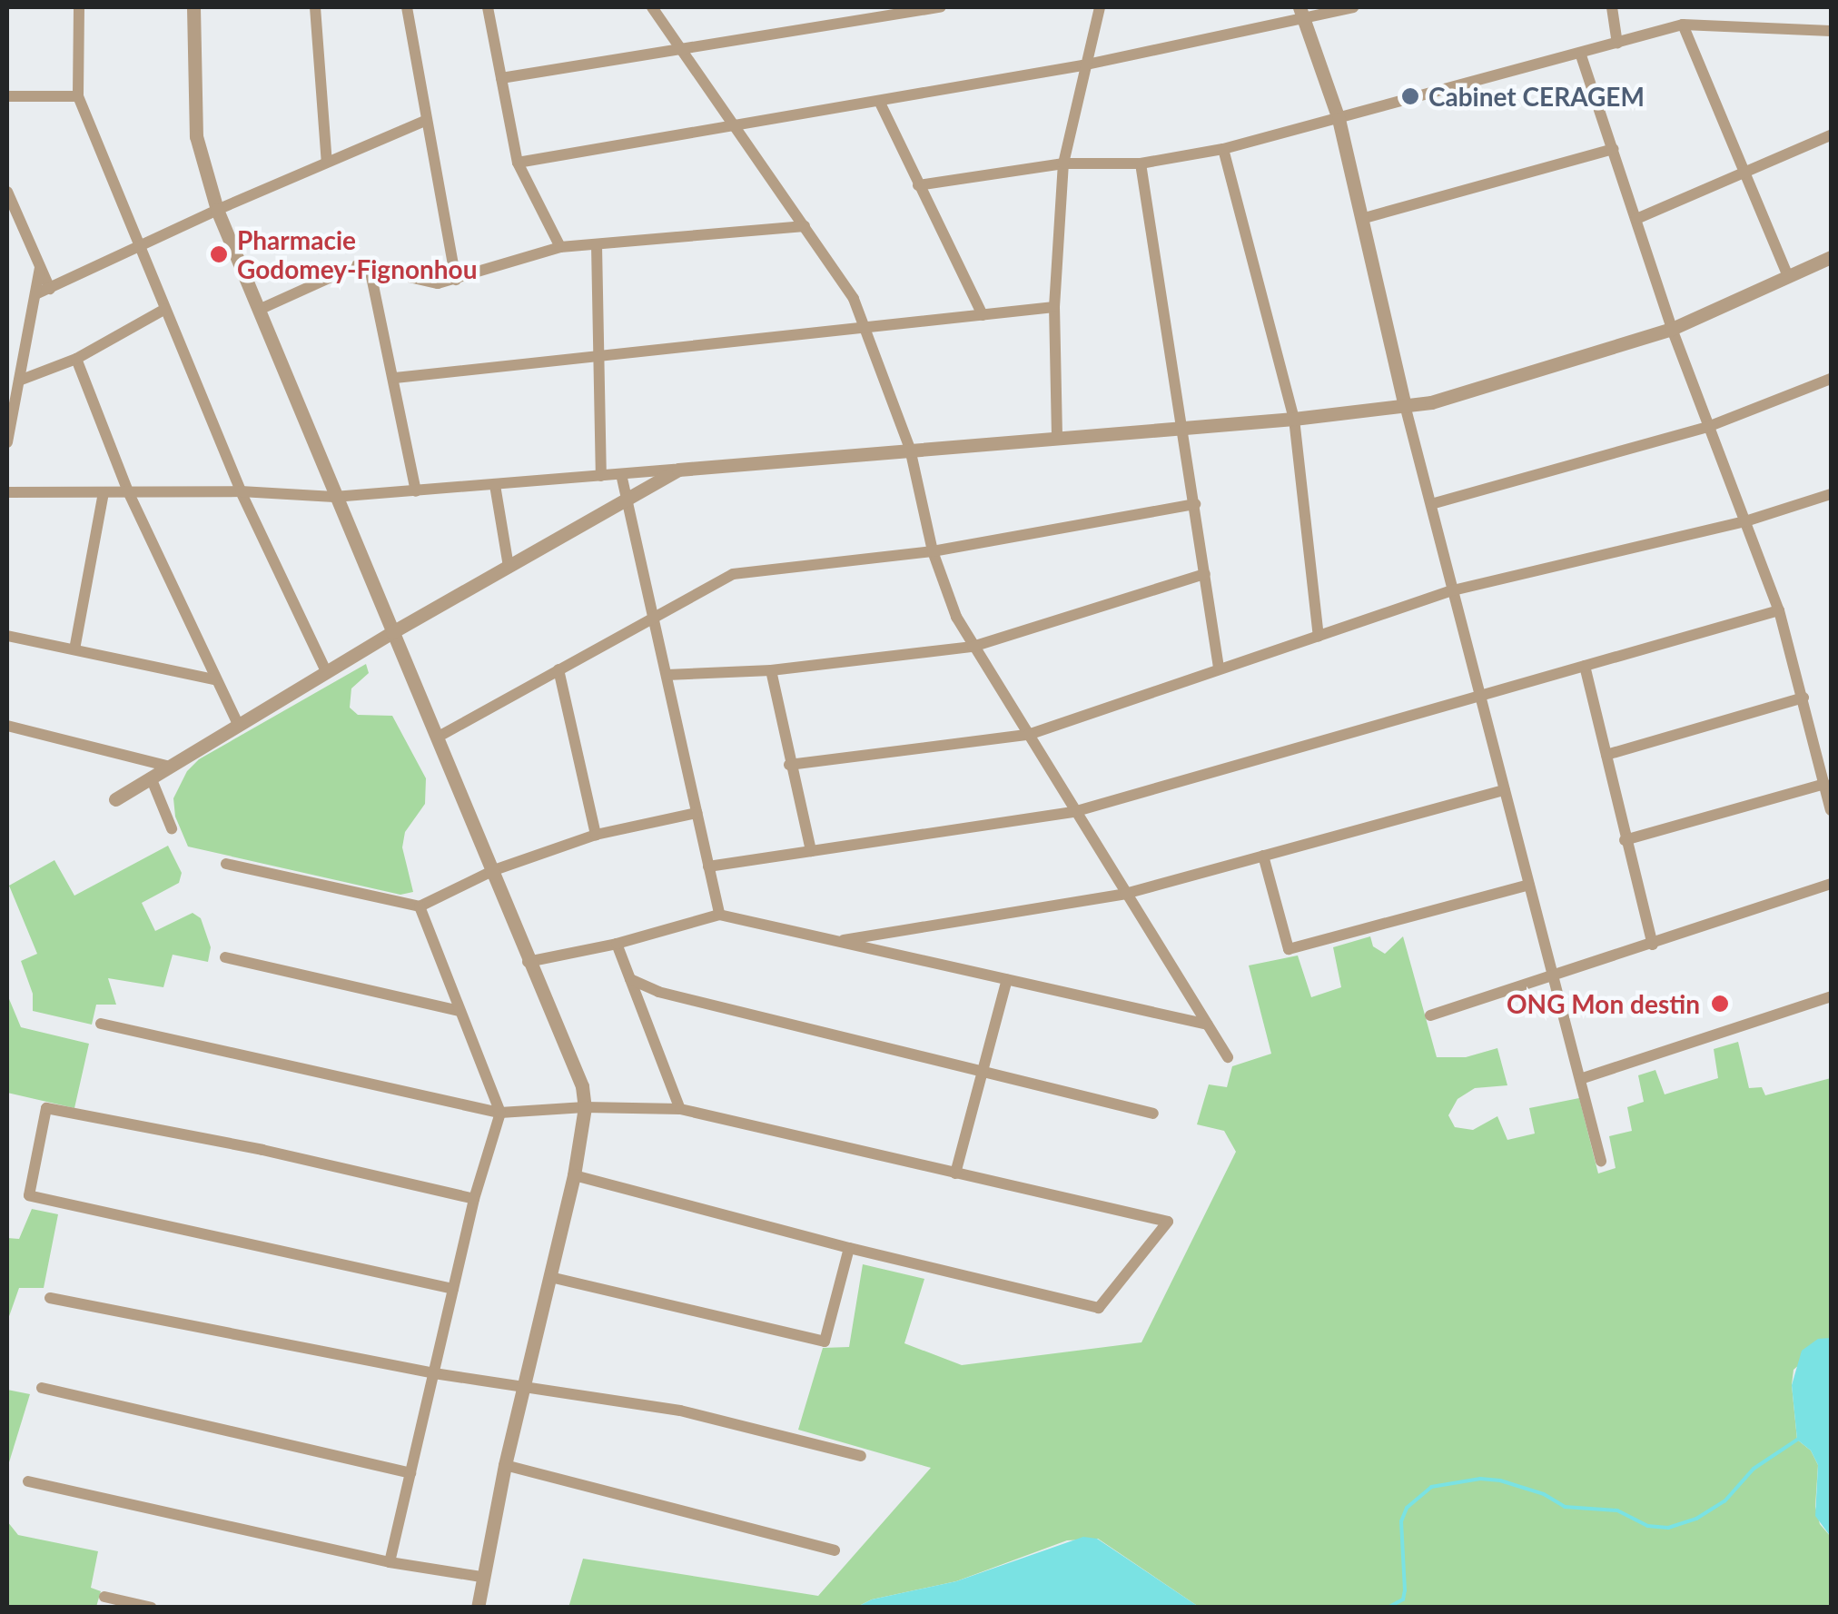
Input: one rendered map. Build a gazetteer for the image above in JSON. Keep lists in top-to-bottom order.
{
  "places": ["Cabinet CERAGEM", "Pharmacie Godomey-Fignonhou", "ONG Mon destin"]
}
